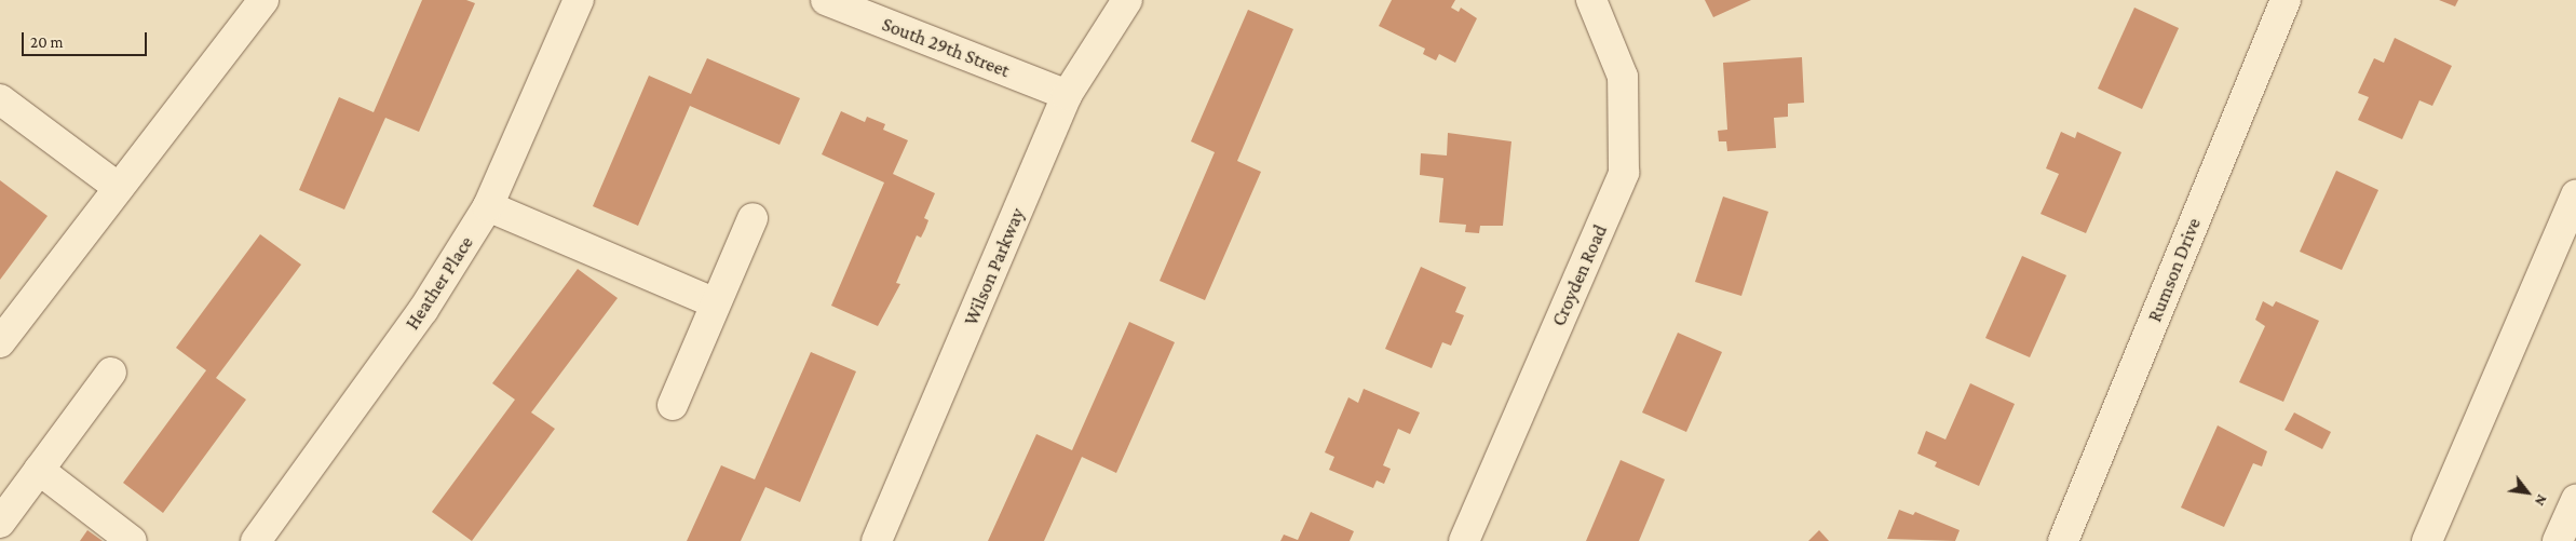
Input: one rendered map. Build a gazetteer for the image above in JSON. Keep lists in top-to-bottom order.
{
  "streets": {
    "street": [
      "South 29th Street",
      "Wilson Parkway",
      "Rumson Drive",
      "Croyden Road",
      "Heather Place"
    ]
  },
  "crossings": [
    ["South 29th Street", "Wilson Parkway"]
  ],
  "scale_bar": "20 m",
  "north": "bottom right"
}
